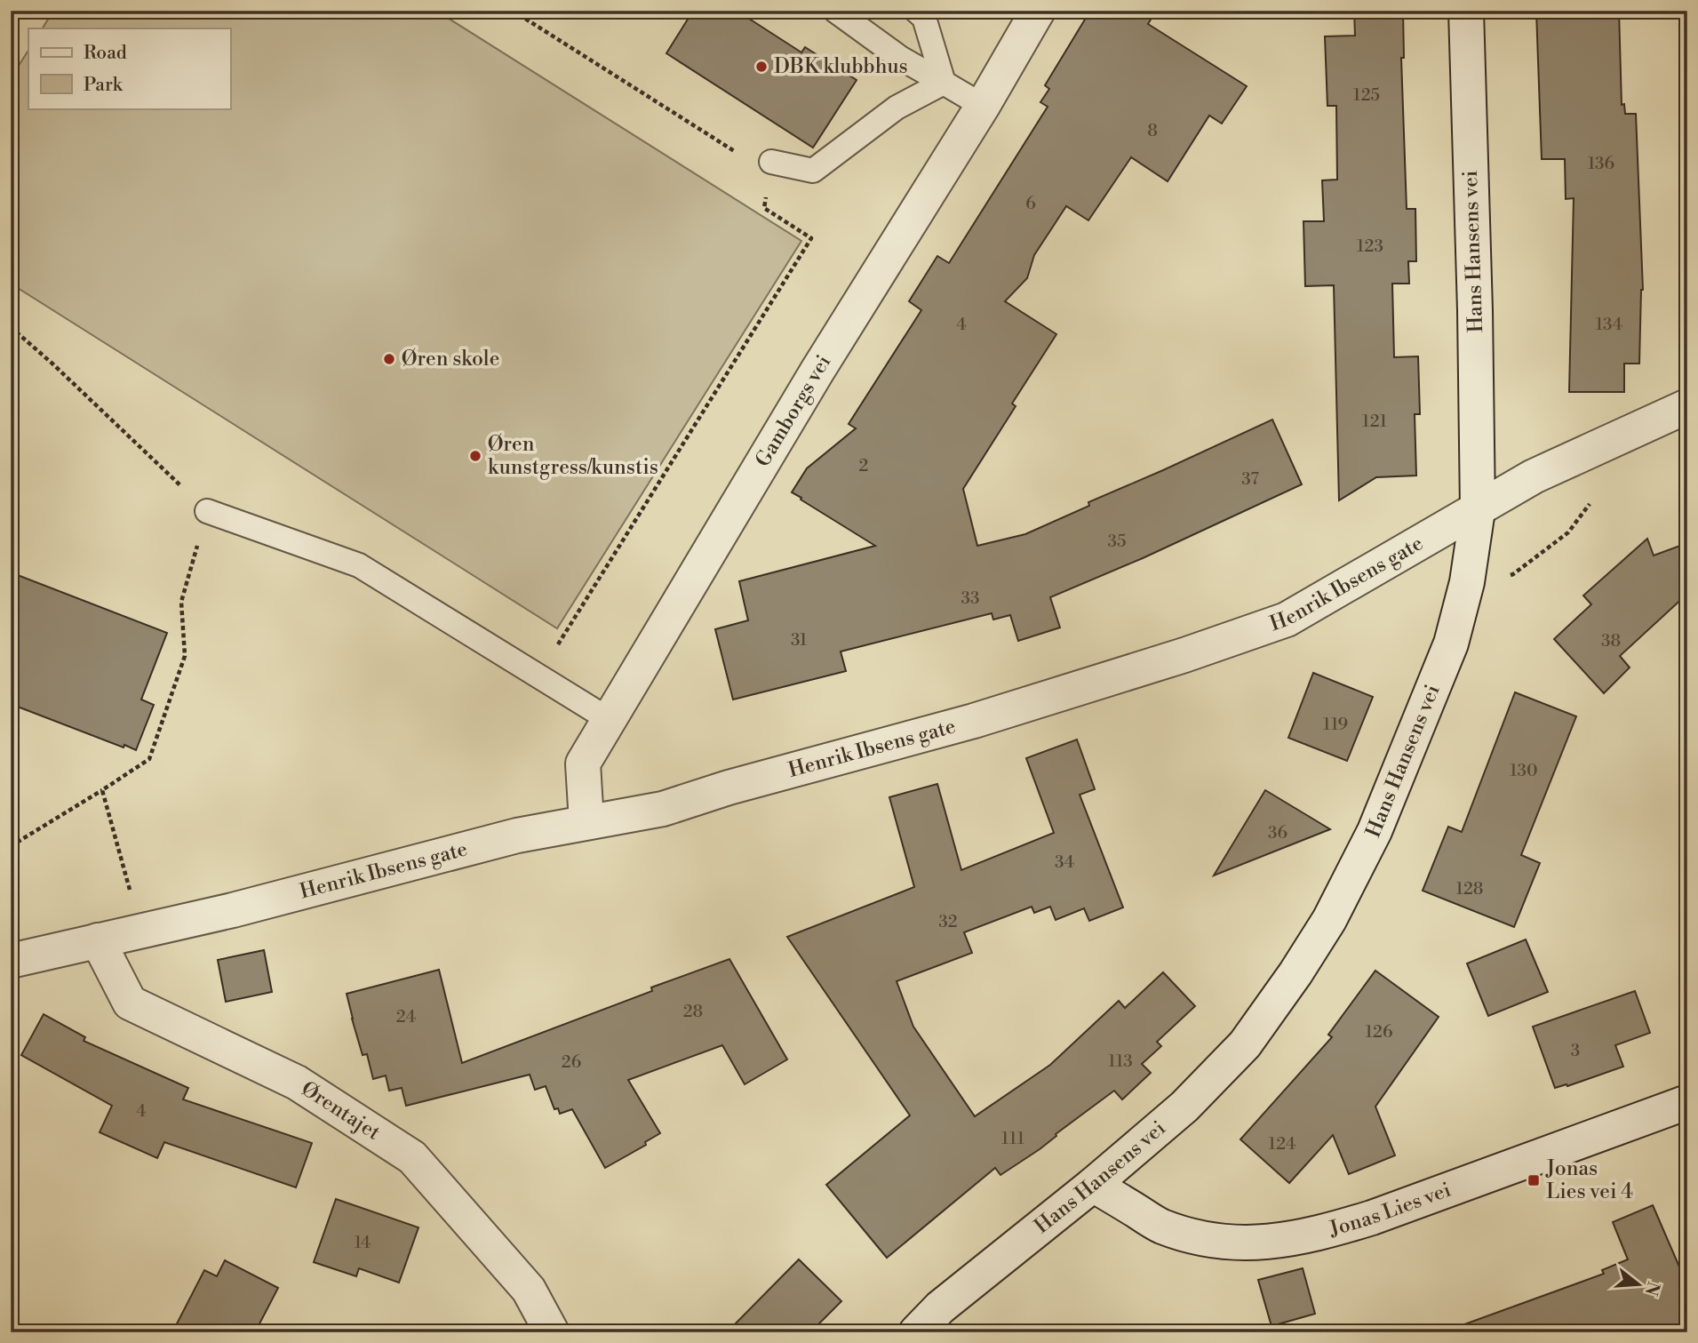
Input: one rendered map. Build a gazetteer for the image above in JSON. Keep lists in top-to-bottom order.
{
  "streets": {
    "street": [
      "Hans Hansens vei",
      "Gamborgs vei",
      "Henrik Ibsens gate",
      "Ørentajet",
      "Jonas Lies vei"
    ]
  },
  "crossings": [
    ["Hans Hansens vei", "Henrik Ibsens gate"],
    ["Hans Hansens vei", "Jonas Lies vei"],
    ["Gamborgs vei", "Henrik Ibsens gate"],
    ["Henrik Ibsens gate", "Ørentajet"]
  ],
  "places": {
    "other": ["DBK klubbhus", "Øren skole", "Øren kunstgress/kunstis"],
    "transit": ["Jonas Lies vei 4"]
  },
  "house_numbers": [
    "125",
    "8",
    "136",
    "6",
    "123",
    "4",
    "134",
    "121",
    "2",
    "37",
    "35",
    "33",
    "31",
    "38",
    "119",
    "130",
    "36",
    "34",
    "128",
    "32",
    "28",
    "24",
    "126",
    "3",
    "113",
    "26",
    "4",
    "111",
    "124",
    "14"
  ],
  "legend": ["Road", "Park"],
  "north": "right"
}
